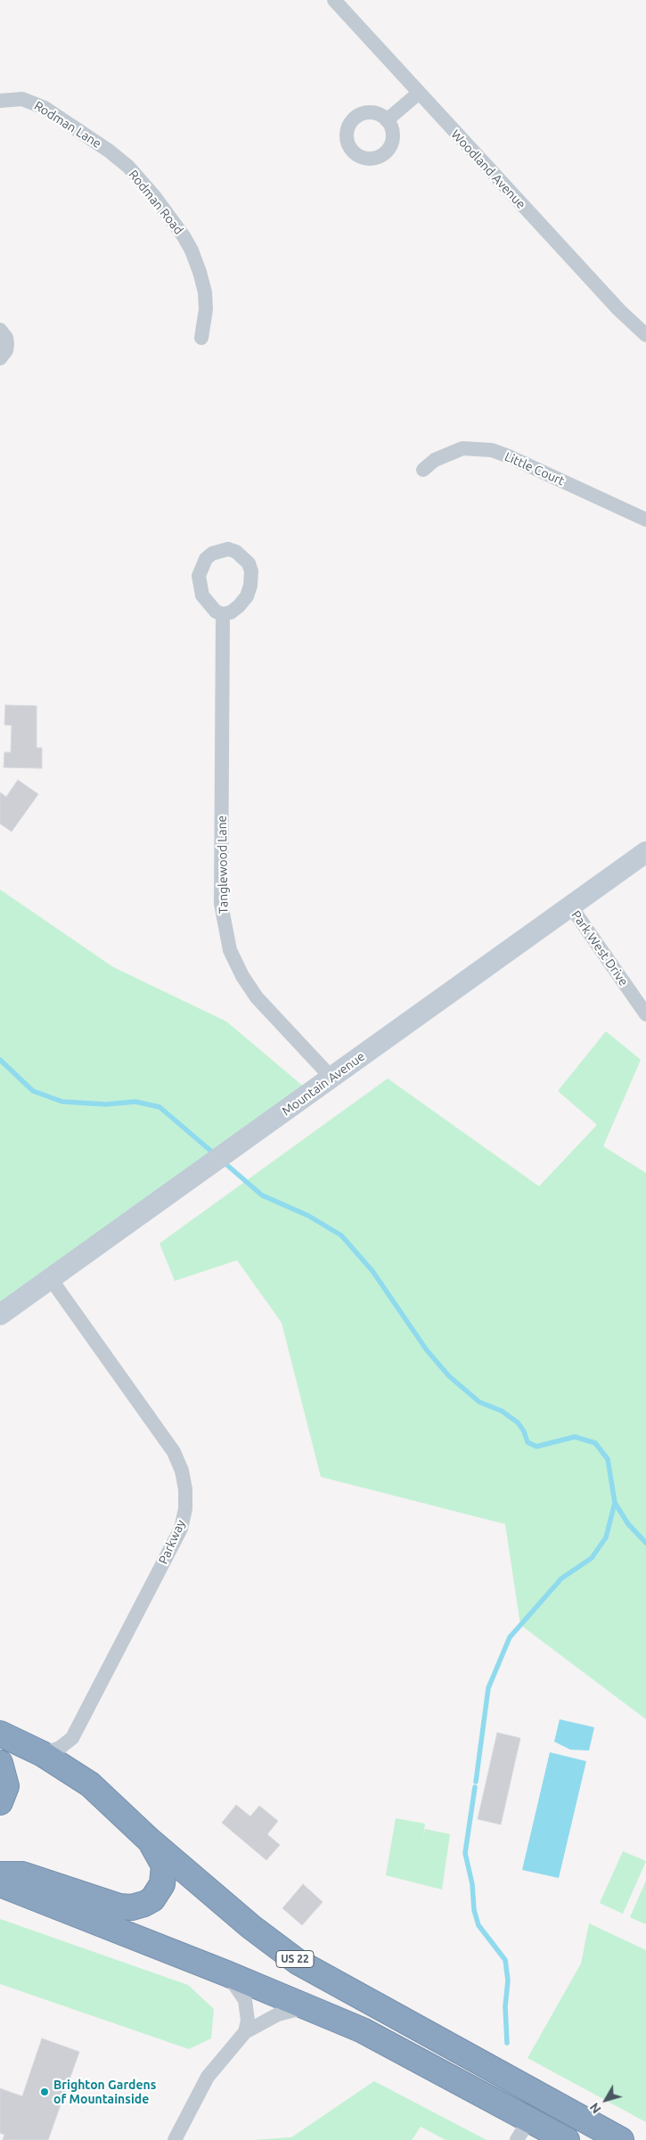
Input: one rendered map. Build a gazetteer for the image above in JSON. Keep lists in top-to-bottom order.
{
  "streets": {
    "highway": ["US 22"],
    "street": [
      "Rodman Lane",
      "Woodland Avenue",
      "Rodman Road",
      "Little Court",
      "Tanglewood Lane",
      "Park West Drive",
      "Mountain Avenue",
      "Parkway"
    ]
  },
  "crossings": [
    ["Rodman Lane", "Rodman Road"],
    ["Tanglewood Lane", "Mountain Avenue"],
    ["Park West Drive", "Mountain Avenue"],
    ["Mountain Avenue", "Parkway"],
    ["Parkway", "US 22"]
  ],
  "places": ["Brighton Gardens of Mountainside"],
  "north": "bottom left"
}
